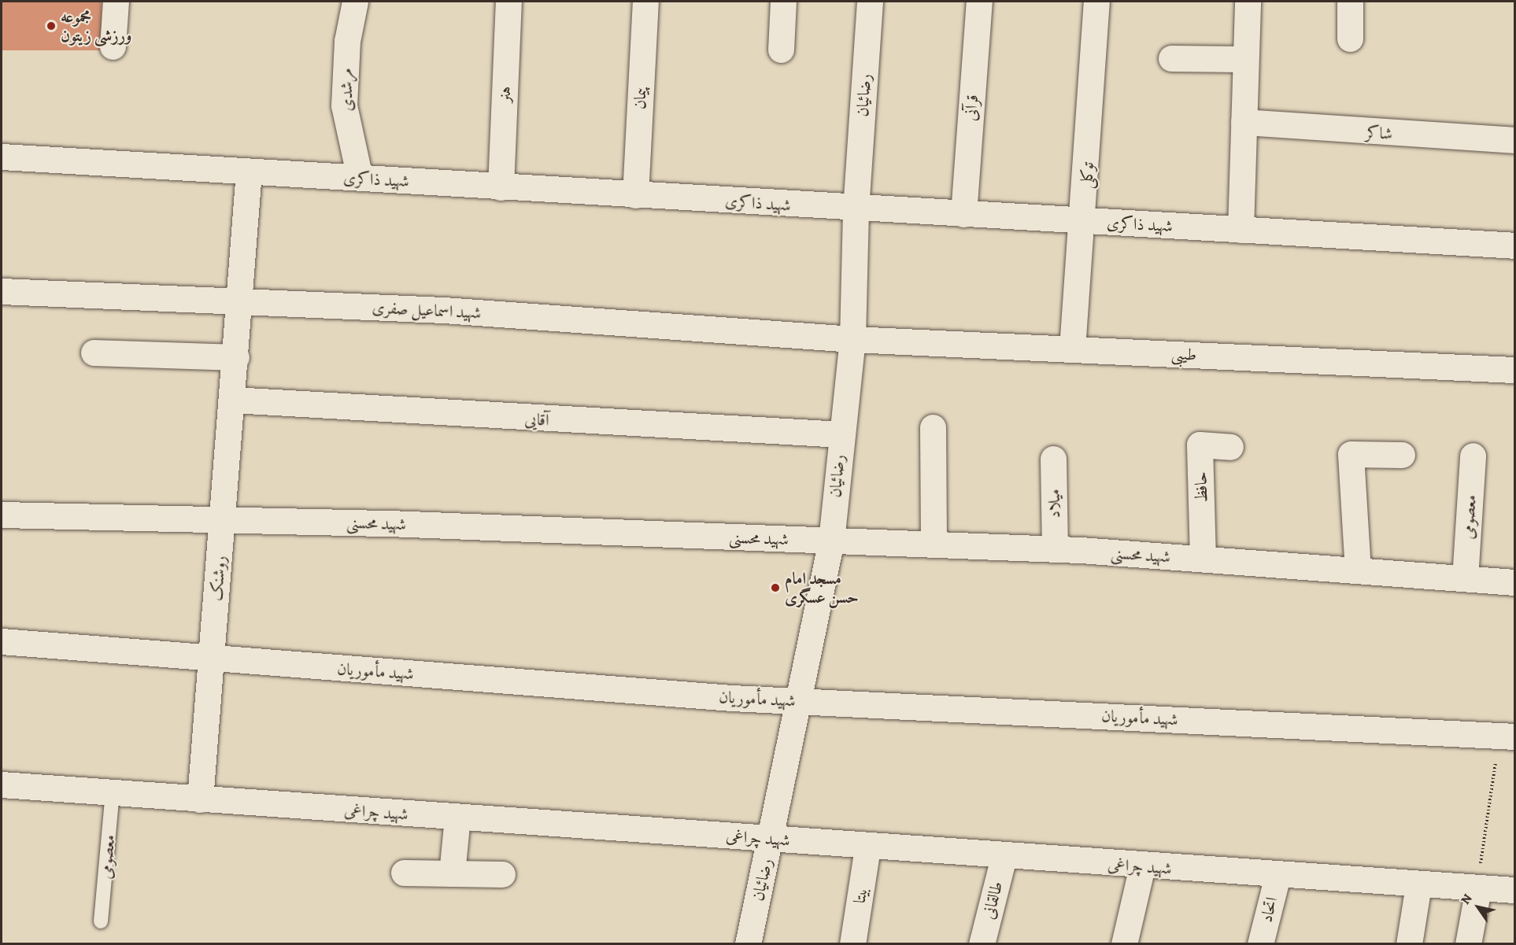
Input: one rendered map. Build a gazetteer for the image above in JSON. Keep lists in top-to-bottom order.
{
  "streets": {
    "street": [
      "مرشدی",
      "هنر",
      "رضائیان",
      "پیمان",
      "قرآنی",
      "شاکر",
      "توکلی",
      "شهید ذاکری",
      "شهید اسماعیل صفری",
      "طیبی",
      "آقایی",
      "حافظ",
      "میلاد",
      "معصومی",
      "شهید محسنی",
      "روشنک",
      "شهید مأموریان",
      "شهید چراغی",
      "بیتا",
      "طالقانی",
      "اتحاد"
    ]
  },
  "crossings": [
    ["مرشدی", "شهید ذاکری"],
    ["هنر", "شهید ذاکری"],
    ["رضائیان", "شهید ذاکری"],
    ["رضائیان", "شهید اسماعیل صفری"],
    ["رضائیان", "طیبی"],
    ["رضائیان", "آقایی"],
    ["رضائیان", "شهید محسنی"],
    ["رضائیان", "شهید مأموریان"],
    ["رضائیان", "شهید چراغی"],
    ["پیمان", "شهید ذاکری"],
    ["قرآنی", "شهید ذاکری"],
    ["توکلی", "شهید ذاکری"],
    ["توکلی", "طیبی"],
    ["شهید ذاکری", "روشنک"],
    ["شهید اسماعیل صفری", "طیبی"],
    ["شهید اسماعیل صفری", "روشنک"],
    ["آقایی", "روشنک"],
    ["حافظ", "شهید محسنی"],
    ["میلاد", "شهید محسنی"],
    ["معصومی", "شهید محسنی"],
    ["معصومی", "شهید چراغی"],
    ["شهید محسنی", "روشنک"],
    ["روشنک", "شهید مأموریان"],
    ["روشنک", "شهید چراغی"],
    ["شهید چراغی", "بیتا"],
    ["شهید چراغی", "طالقانی"],
    ["شهید چراغی", "اتحاد"]
  ],
  "places": ["مجموعه ورزشی زیتون", "مسجد امام حسن عسگری"],
  "north": "top left"
}
